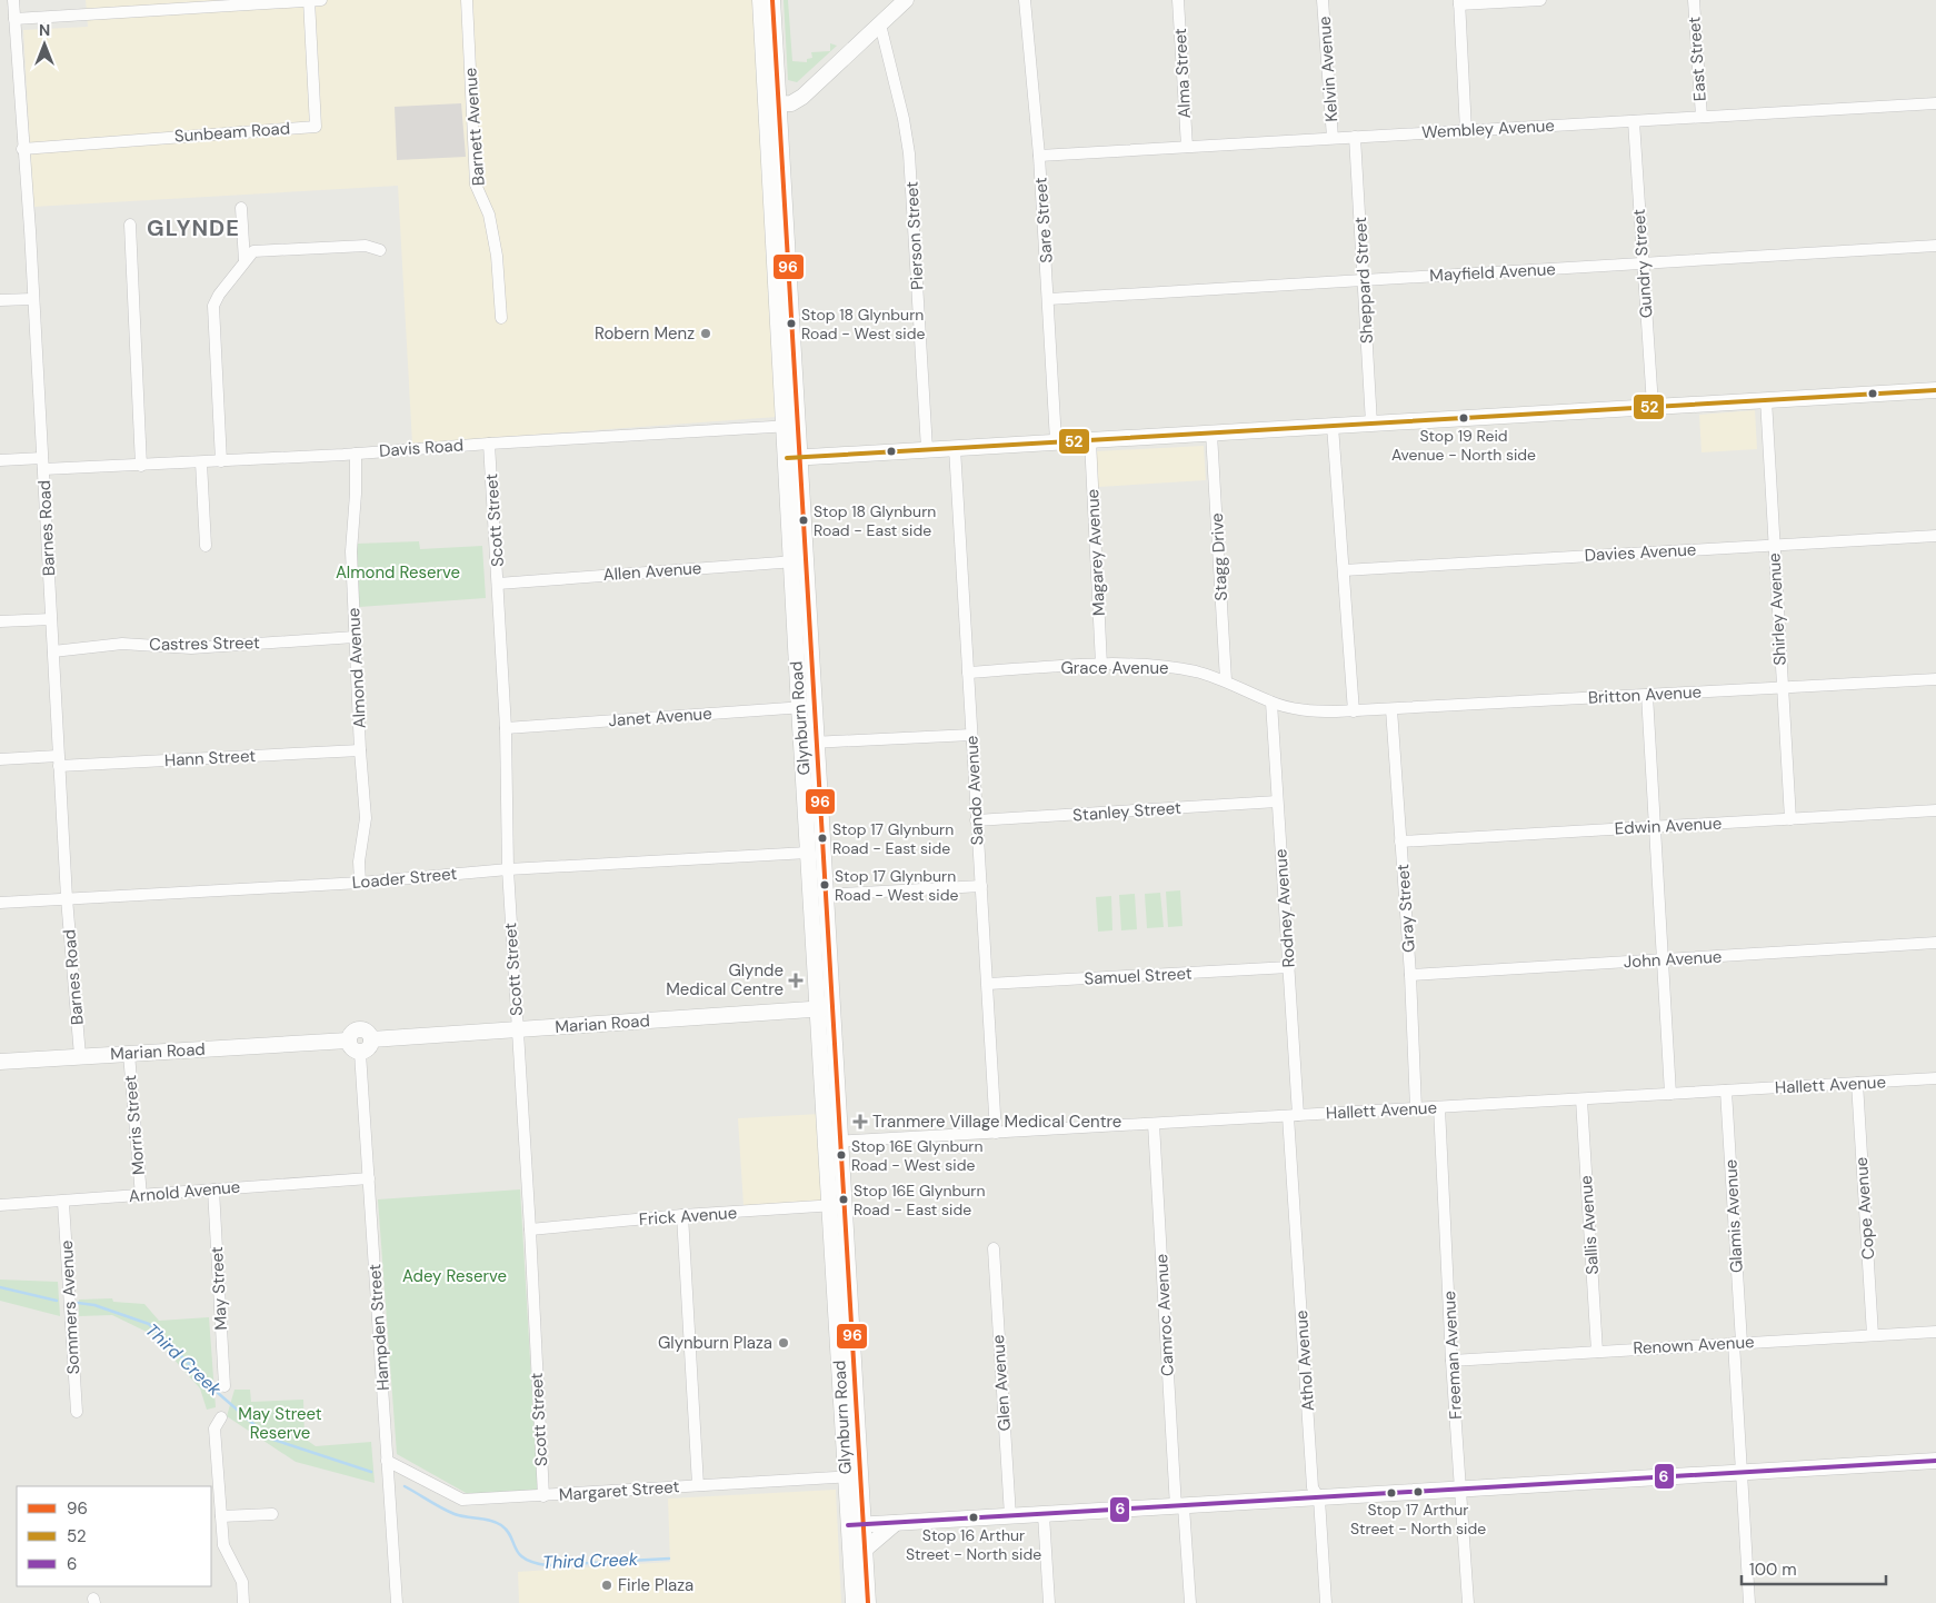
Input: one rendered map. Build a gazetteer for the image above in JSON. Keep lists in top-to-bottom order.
{
  "streets": {
    "street": [
      "East Street",
      "Kelvin Avenue",
      "Alma Street",
      "Barnett Avenue",
      "Wembley Avenue",
      "Sunbeam Road",
      "Sare Street",
      "Pierson Street",
      "Gundry Street",
      "Mayfield Avenue",
      "Sheppard Street",
      "Davis Road",
      "Scott Street",
      "Barnes Road",
      "Magarey Avenue",
      "Davies Avenue",
      "Stagg Drive",
      "Allen Avenue",
      "Shirley Avenue",
      "Castres Street",
      "Almond Avenue",
      "Grace Avenue",
      "Britton Avenue",
      "Janet Avenue",
      "Glynburn Road",
      "Hann Street",
      "Sando Avenue",
      "Stanley Street",
      "Edwin Avenue",
      "Loader Street",
      "Rodney Avenue",
      "Gray Street",
      "John Avenue",
      "Samuel Street",
      "Marian Road",
      "Hallett Avenue",
      "Morris Street",
      "Arnold Avenue",
      "Cope Avenue",
      "Frick Avenue",
      "Glamis Avenue",
      "Sallis Avenue",
      "May Street",
      "Sommers Avenue",
      "Camroc Avenue",
      "Hampden Street",
      "Renown Avenue",
      "Freeman Avenue",
      "Athol Avenue",
      "Glen Avenue",
      "Margaret Street"
    ]
  },
  "crossings": [
    ["East Street", "Wembley Avenue"],
    ["Kelvin Avenue", "Wembley Avenue"],
    ["Alma Street", "Wembley Avenue"],
    ["Wembley Avenue", "Sare Street"],
    ["Wembley Avenue", "Gundry Street"],
    ["Wembley Avenue", "Sheppard Street"],
    ["Sunbeam Road", "Barnes Road"],
    ["Sare Street", "Mayfield Avenue"],
    ["Gundry Street", "Mayfield Avenue"],
    ["Mayfield Avenue", "Sheppard Street"],
    ["Davis Road", "Scott Street"],
    ["Davis Road", "Barnes Road"],
    ["Davis Road", "Almond Avenue"],
    ["Davis Road", "Glynburn Road"],
    ["Scott Street", "Allen Avenue"],
    ["Scott Street", "Janet Avenue"],
    ["Scott Street", "Loader Street"],
    ["Scott Street", "Marian Road"],
    ["Scott Street", "Frick Avenue"],
    ["Scott Street", "Margaret Street"],
    ["Barnes Road", "Castres Street"],
    ["Barnes Road", "Hann Street"],
    ["Barnes Road", "Loader Street"],
    ["Barnes Road", "Marian Road"],
    ["Magarey Avenue", "Grace Avenue"],
    ["Davies Avenue", "Shirley Avenue"],
    ["Stagg Drive", "Grace Avenue"],
    ["Allen Avenue", "Glynburn Road"],
    ["Shirley Avenue", "Britton Avenue"],
    ["Shirley Avenue", "Edwin Avenue"],
    ["Castres Street", "Almond Avenue"],
    ["Almond Avenue", "Hann Street"],
    ["Almond Avenue", "Loader Street"],
    ["Grace Avenue", "Britton Avenue"],
    ["Grace Avenue", "Sando Avenue"],
    ["Grace Avenue", "Rodney Avenue"],
    ["Britton Avenue", "Gray Street"],
    ["Janet Avenue", "Glynburn Road"],
    ["Glynburn Road", "Loader Street"],
    ["Glynburn Road", "Marian Road"],
    ["Glynburn Road", "Hallett Avenue"],
    ["Glynburn Road", "Frick Avenue"],
    ["Glynburn Road", "Margaret Street"],
    ["Sando Avenue", "Stanley Street"],
    ["Sando Avenue", "Samuel Street"],
    ["Sando Avenue", "Hallett Avenue"],
    ["Stanley Street", "Rodney Avenue"],
    ["Edwin Avenue", "Gray Street"],
    ["Rodney Avenue", "Samuel Street"],
    ["Rodney Avenue", "Hallett Avenue"],
    ["Rodney Avenue", "Athol Avenue"],
    ["Gray Street", "John Avenue"],
    ["Gray Street", "Hallett Avenue"],
    ["Marian Road", "Morris Street"],
    ["Marian Road", "Hampden Street"],
    ["Hallett Avenue", "Cope Avenue"],
    ["Hallett Avenue", "Glamis Avenue"],
    ["Hallett Avenue", "Sallis Avenue"],
    ["Hallett Avenue", "Camroc Avenue"],
    ["Hallett Avenue", "Freeman Avenue"],
    ["Hallett Avenue", "Athol Avenue"],
    ["Morris Street", "Arnold Avenue"],
    ["Arnold Avenue", "May Street"],
    ["Arnold Avenue", "Sommers Avenue"],
    ["Arnold Avenue", "Hampden Street"],
    ["Cope Avenue", "Renown Avenue"],
    ["Glamis Avenue", "Renown Avenue"],
    ["Sallis Avenue", "Renown Avenue"],
    ["Hampden Street", "Margaret Street"],
    ["Renown Avenue", "Freeman Avenue"]
  ],
  "districts": ["GLYNDE"],
  "water": ["Third Creek"],
  "parks": ["Almond Reserve", "Adey Reserve", "May Street Reserve"],
  "places": {
    "other": [
      "Stop 18 Glynburn Road - West side",
      "Robern Menz",
      "Stop 19 Reid Avenue - North side",
      "Stop 18 Glynburn Road - East side",
      "Stop 17 Glynburn Road - East side",
      "Stop 17 Glynburn Road - West side",
      "Stop 16E Glynburn Road - West side",
      "Stop 16E Glynburn Road - East side",
      "Glynburn Plaza",
      "Stop 17 Arthur Street - North side",
      "Stop 16 Arthur Street - North side",
      "Firle Plaza"
    ],
    "health": ["Glynde Medical Centre", "Tranmere Village Medical Centre"]
  },
  "lines": ["transit line 96", "transit line 52", "transit line 6"],
  "legend": ["96", "52", "6"],
  "scale_bar": "100 m",
  "north": "top"
}
